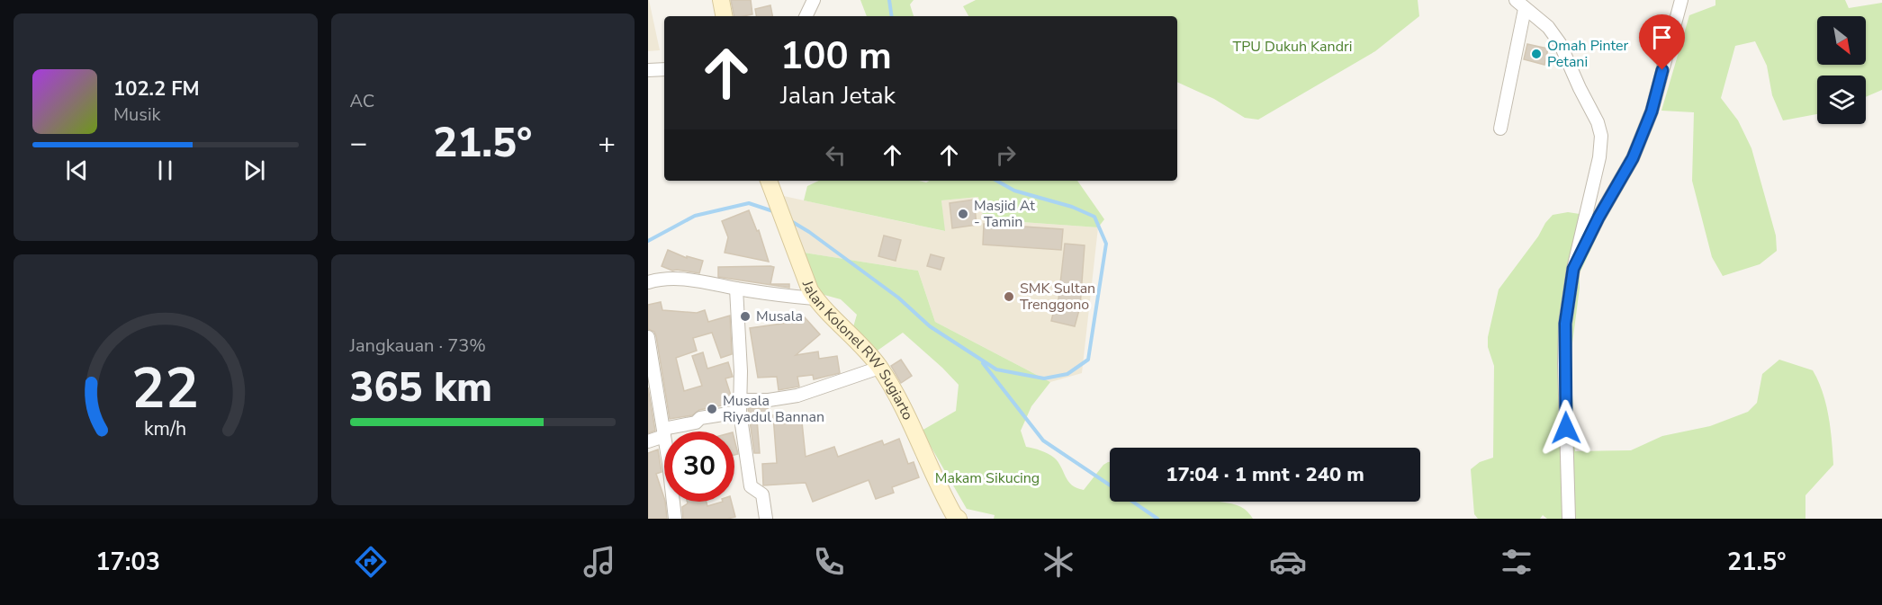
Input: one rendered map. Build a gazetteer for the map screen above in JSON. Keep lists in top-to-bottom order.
{
  "streets": {
    "main road": ["Jalan Kolonel RW Sugiarto"]
  },
  "parks": ["TPU Dukuh Kandri", "Makam Sikucing"],
  "places": [
    "Omah Pinter Petani",
    "Masjid At - Tamin",
    "SMK Sultan Trenggono",
    "Musala",
    "Musala Riyadul Bannan"
  ],
  "north": "bottom right",
  "page": {
    "tile": [
      "AC",
      ["Jangkauan · 73%", "365 km"]
    ],
    "turn": ["100 m", "Jalan Jetak"],
    "song": ["102.2 FM", "Musik"],
    "heat": ["−", "21.5°", "+"],
    "limit": "30",
    "trip": "17:04 · 1 mnt · 240 m",
    "tabs": ["17:03", "21.5°"],
    "gauge": ["22", "km/h"]
  }
}
